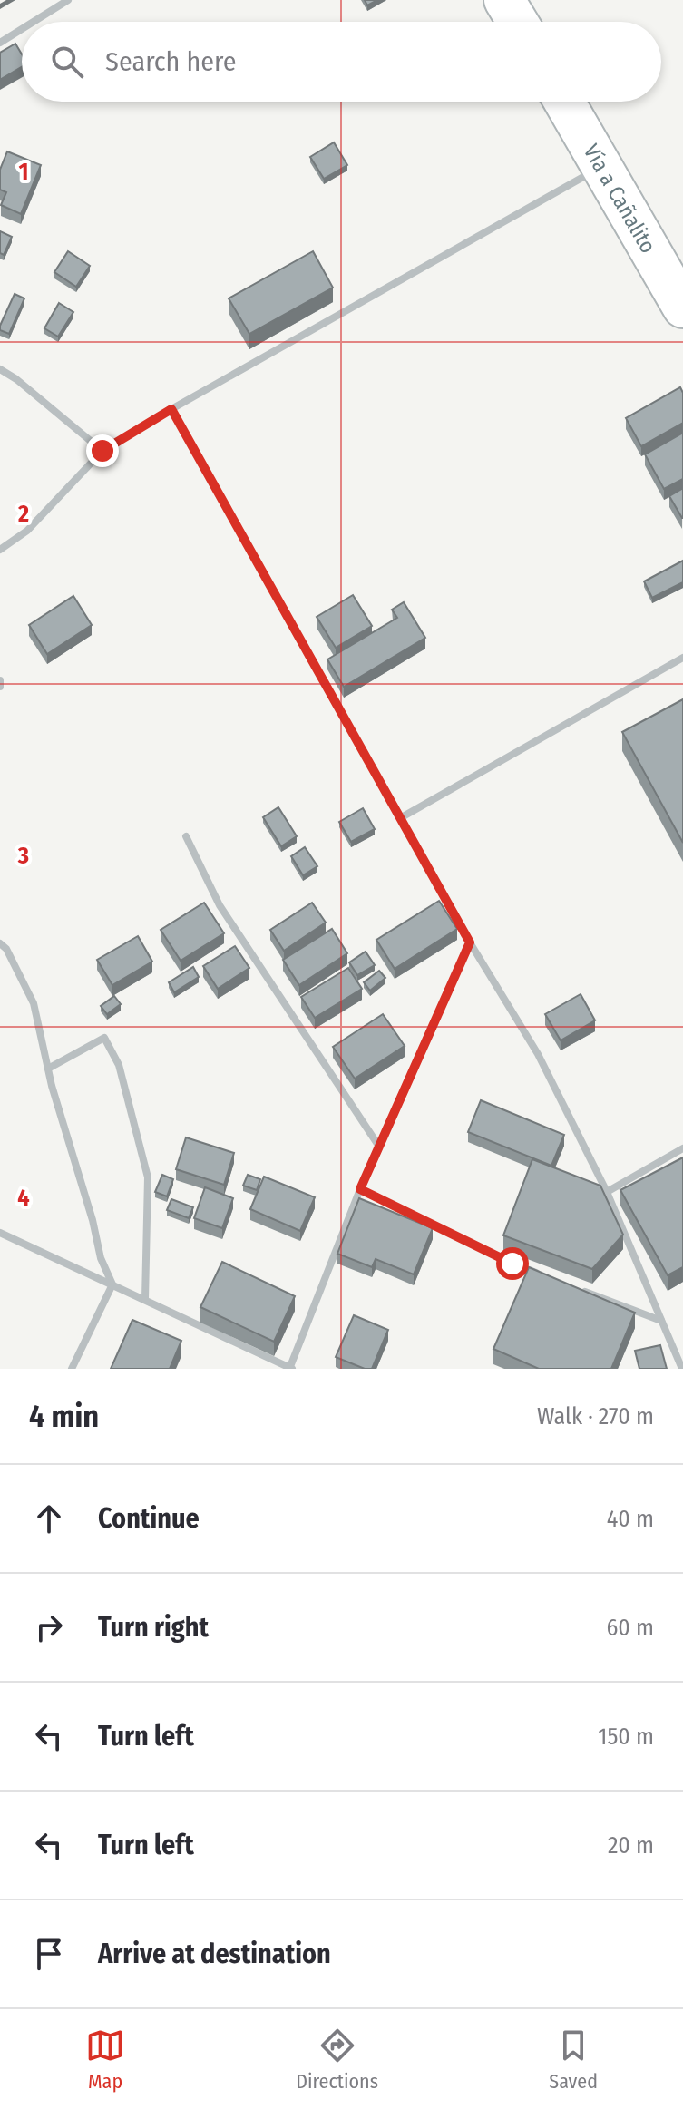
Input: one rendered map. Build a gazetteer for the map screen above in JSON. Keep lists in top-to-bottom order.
{
  "streets": {
    "main road": ["Vía a Cañalito"]
  },
  "page": {
    "search": "Search here",
    "heading": ["4 min", "Walk · 270 m"],
    "list": [
      ["Continue", "40 m"],
      ["Turn right", "60 m"],
      ["Turn left", "150 m"],
      ["Turn left", "20 m"],
      "Arrive at destination"
    ],
    "nav": ["Map", "Directions", "Saved"]
  },
  "grid": {
    "rows": [
      "1",
      "2",
      "3",
      "4"
    ]
  }
}
